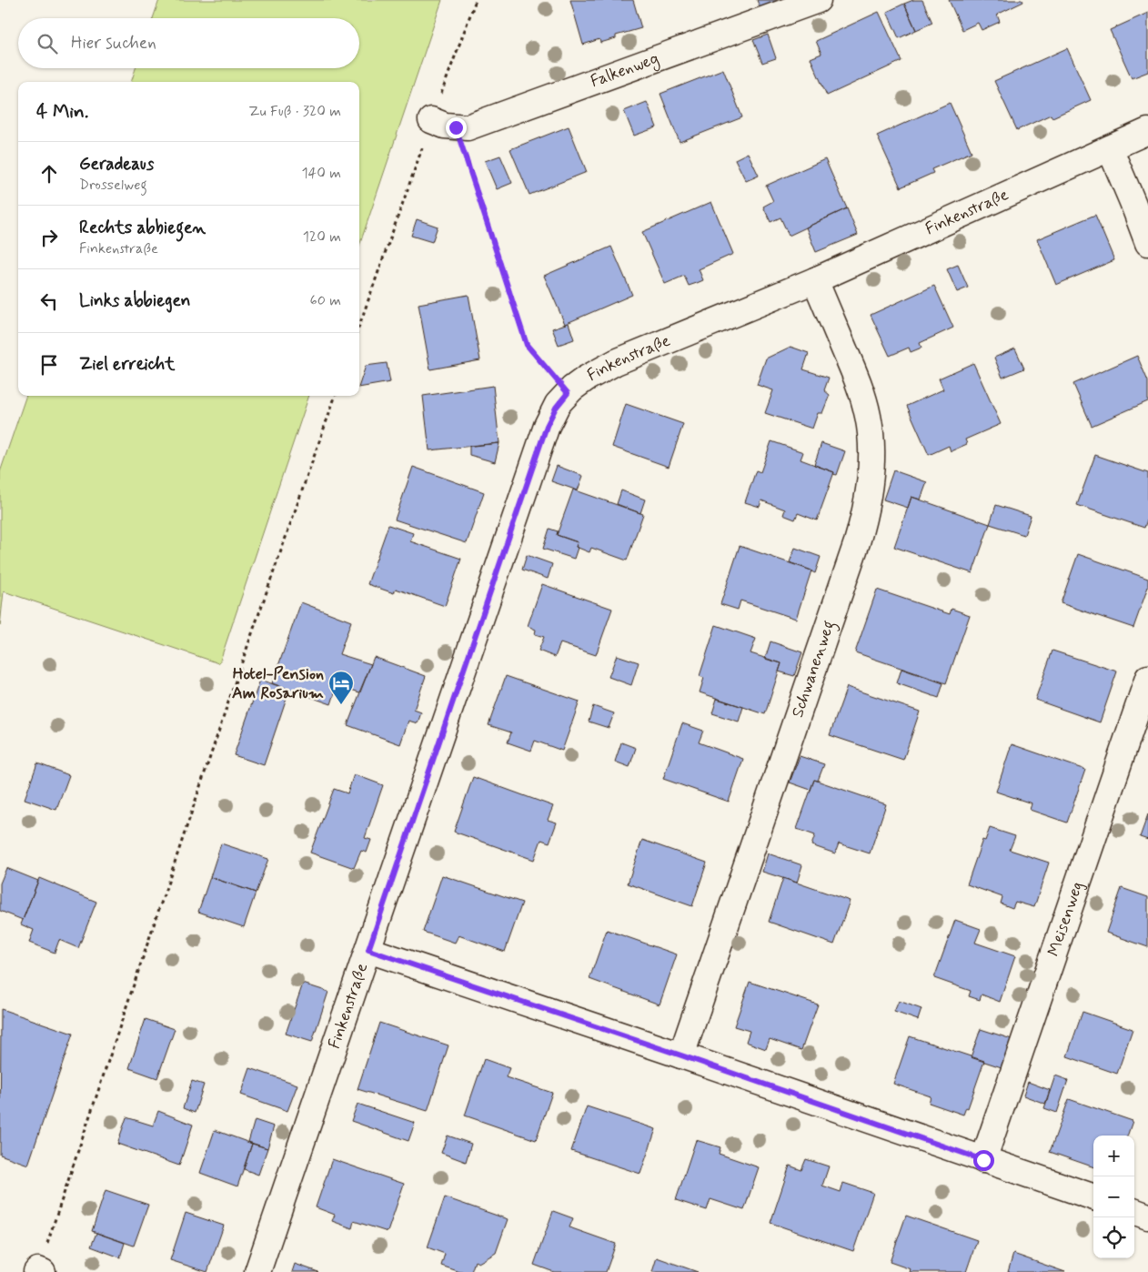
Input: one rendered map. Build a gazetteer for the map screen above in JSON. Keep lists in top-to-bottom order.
{
  "streets": {
    "street": [
      "Falkenweg",
      "Finkenstraße",
      "Schwanenweg",
      "Meisenweg"
    ]
  },
  "crossings": [
    ["Finkenstraße", "Schwanenweg"]
  ],
  "places": {
    "hotel": ["Hotel-Pension Am Rosarium"]
  },
  "page": {
    "search": "Hier suchen",
    "heading": ["4 Min.", "Zu Fuß · 320 m"],
    "list": [
      ["Geradeaus", "Drosselweg", "140 m"],
      ["Rechts abbiegen", "Finkenstraße", "120 m"],
      ["Links abbiegen", "60 m"],
      "Ziel erreicht"
    ],
    "map_buttons": ["+", "−"]
  }
}
